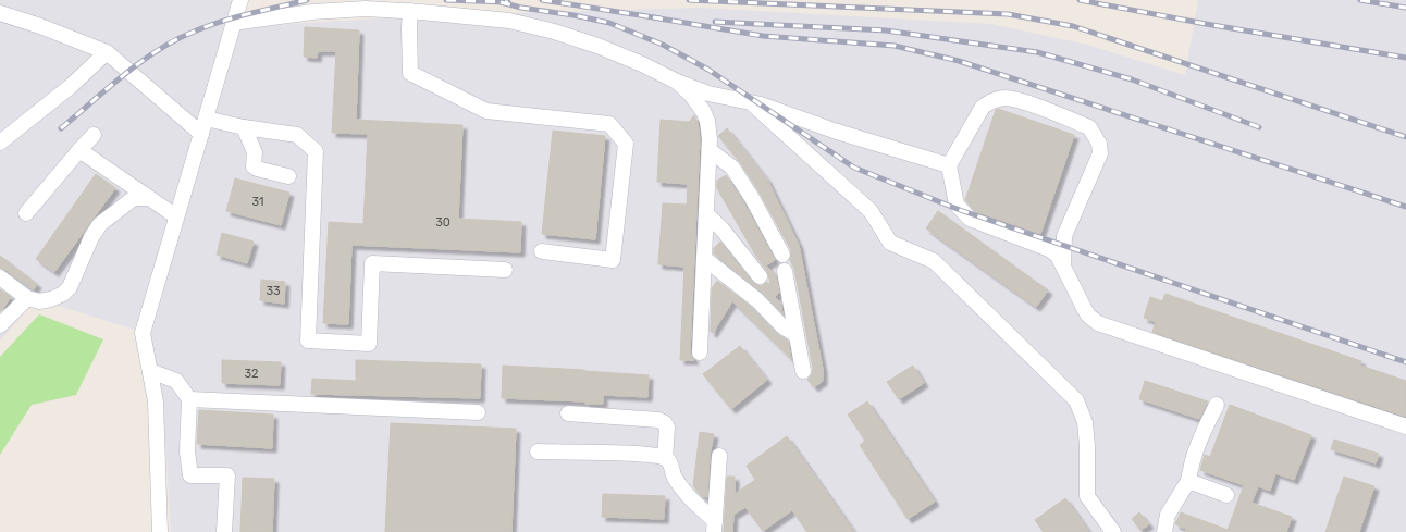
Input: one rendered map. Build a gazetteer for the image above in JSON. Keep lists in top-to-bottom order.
{
  "house_numbers": [
    "31",
    "30",
    "33",
    "32"
  ]
}
